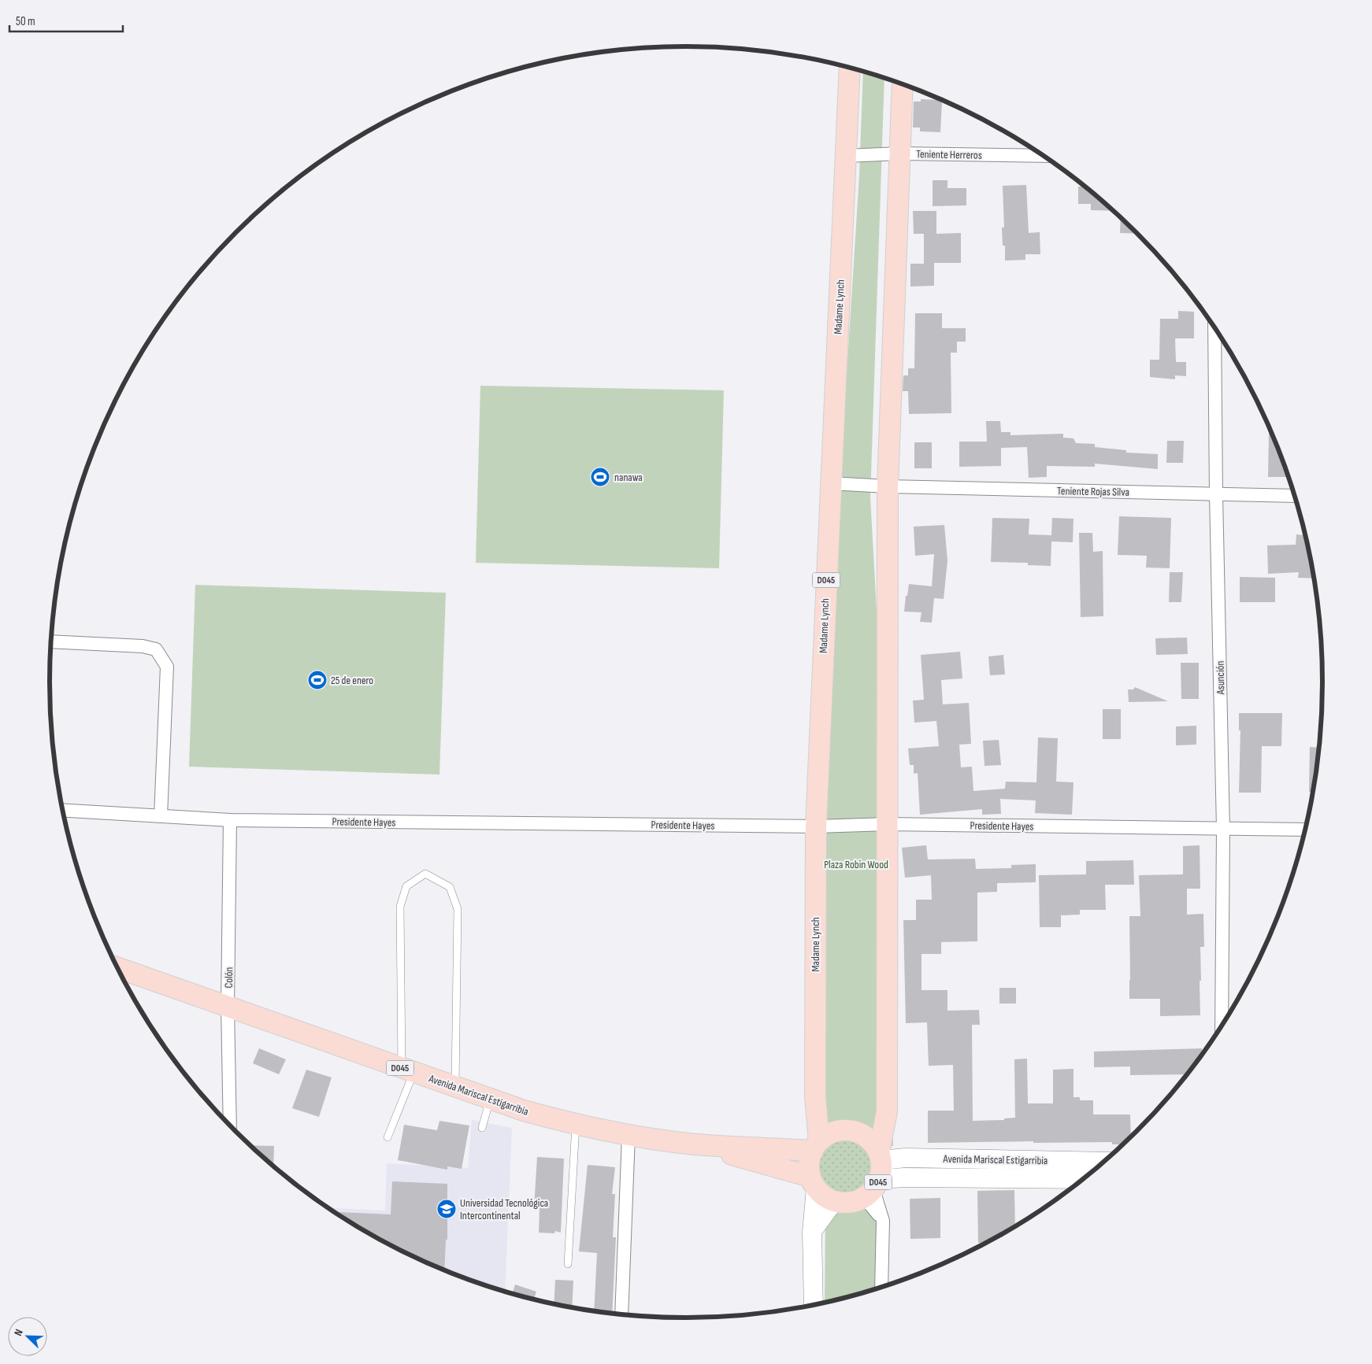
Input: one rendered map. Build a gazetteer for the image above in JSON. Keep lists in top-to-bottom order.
{
  "streets": {
    "main road": ["Madame Lynch", "D045", "Avenida Mariscal Estigarribia"],
    "street": [
      "Teniente Herreros",
      "Teniente Rojas Silva",
      "Asunción",
      "Presidente Hayes",
      "Colón"
    ]
  },
  "crossings": [
    ["Teniente Herreros", "Madame Lynch"],
    ["Madame Lynch", "Teniente Rojas Silva"],
    ["Madame Lynch", "D045"],
    ["Madame Lynch", "Presidente Hayes"],
    ["Madame Lynch", "Avenida Mariscal Estigarribia"],
    ["Teniente Rojas Silva", "Asunción"],
    ["D045", "Avenida Mariscal Estigarribia"],
    ["Asunción", "Presidente Hayes"],
    ["Presidente Hayes", "Colón"],
    ["Colón", "Avenida Mariscal Estigarribia"]
  ],
  "parks": ["Plaza Robin Wood"],
  "places": {
    "sports": ["nanawa", "25 de enero"],
    "school or university": ["Universidad Tecnológica Intercontinental"]
  },
  "scale_bar": "50 m",
  "north": "top left"
}
